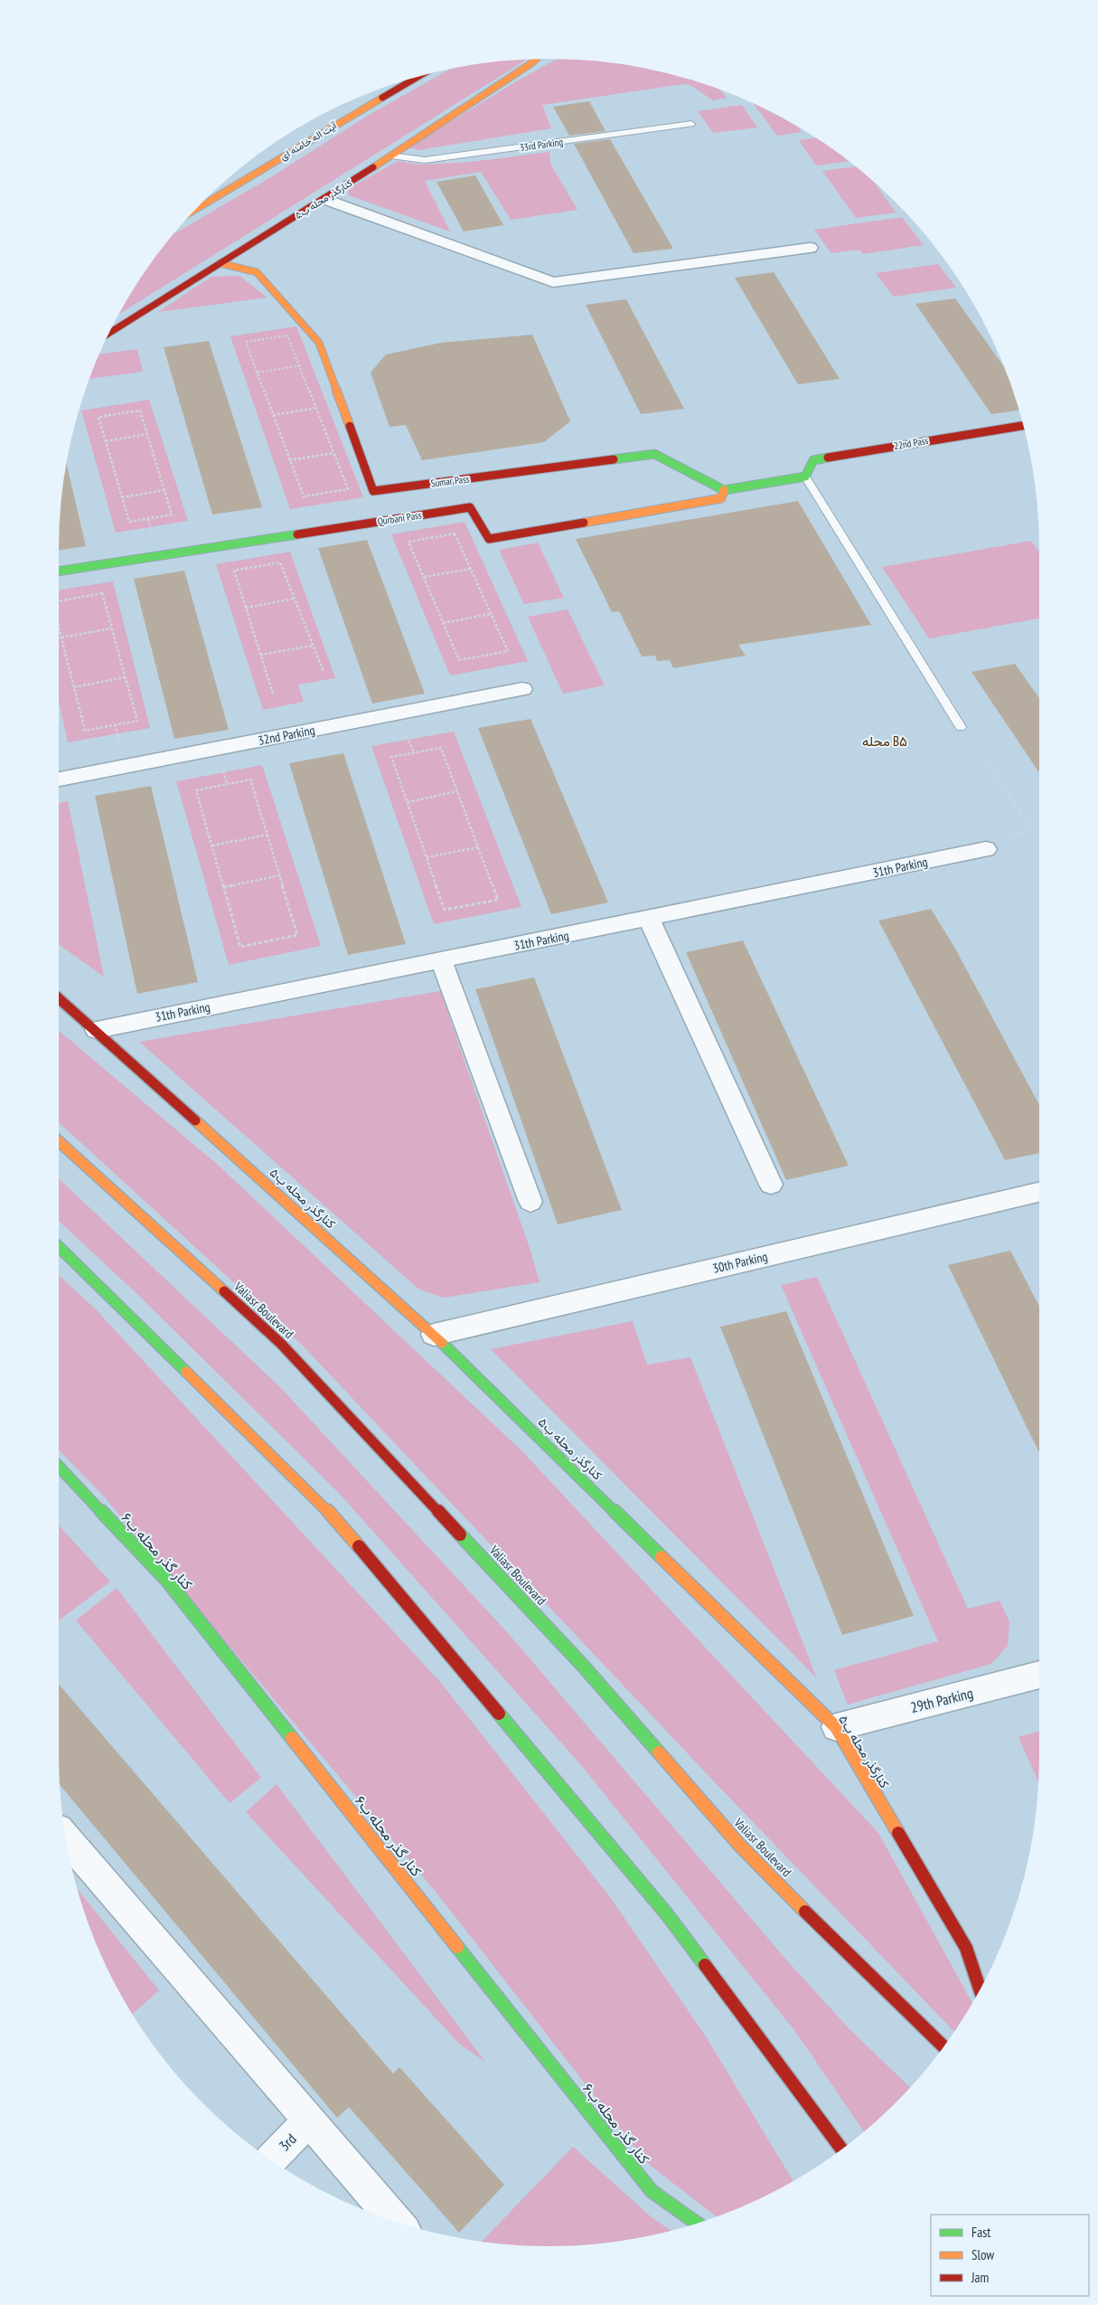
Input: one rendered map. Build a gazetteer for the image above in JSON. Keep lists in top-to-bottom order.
{
  "streets": {
    "street": [
      "آیت اله خامنه ای",
      "کنارگذر محله ب۵",
      "22nd Pass",
      "Sumar Pass",
      "Qurbani Pass",
      "32nd Parking",
      "31th Parking",
      "30th Parking",
      "Valiasr Boulevard",
      "کنار گذر محله ب۶",
      "29th Parking",
      "3rd"
    ],
    "lane": ["33rd Parking"]
  },
  "crossings": [
    ["33rd Parking", "کنارگذر محله ب۵"],
    ["کنارگذر محله ب۵", "Sumar Pass"],
    ["کنارگذر محله ب۵", "31th Parking"],
    ["کنارگذر محله ب۵", "30th Parking"],
    ["کنارگذر محله ب۵", "29th Parking"],
    ["Sumar Pass", "Qurbani Pass"]
  ],
  "districts": ["محله B۵"],
  "legend": ["Fast", "Slow", "Jam"]
}
